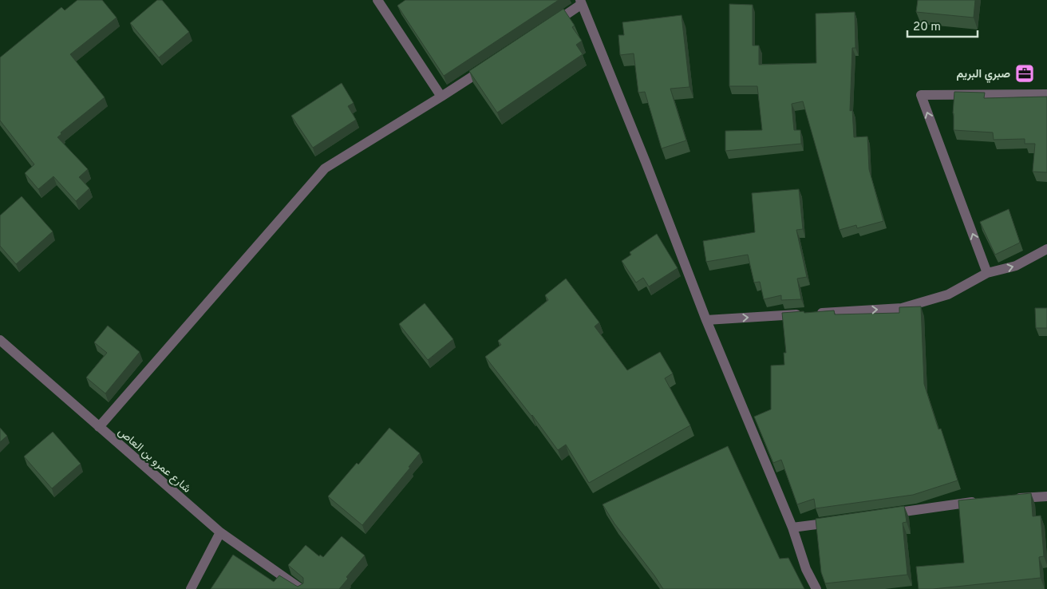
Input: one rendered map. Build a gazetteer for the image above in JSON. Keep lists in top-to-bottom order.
{
  "streets": {
    "street": ["شارع عمرو بن العاص"]
  },
  "places": {
    "office": ["صبري البريم"]
  },
  "scale_bar": "20 m"
}
